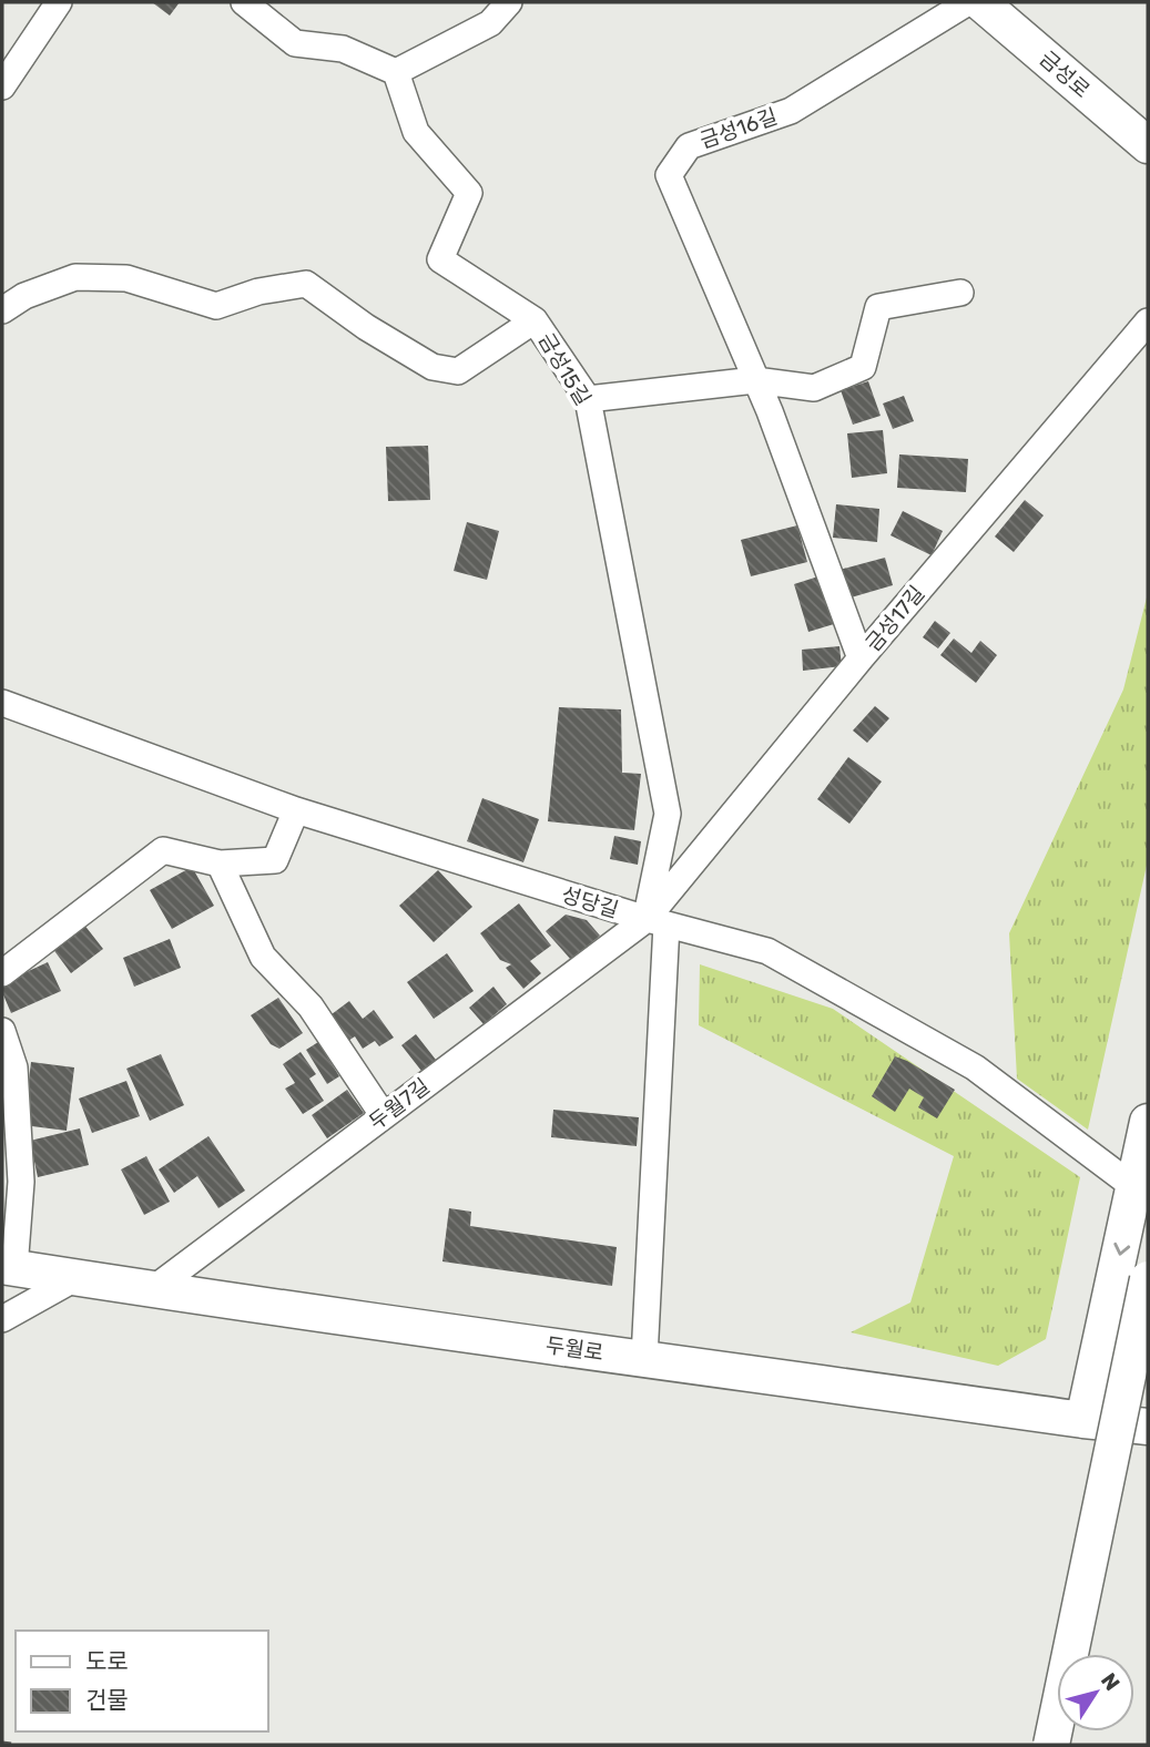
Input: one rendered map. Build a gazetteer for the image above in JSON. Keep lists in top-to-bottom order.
{
  "streets": {
    "main road": ["금성로", "두월로"],
    "street": [
      "금성16길",
      "금성15길",
      "금성17길",
      "성당길",
      "두월7길"
    ]
  },
  "crossings": [
    ["금성16길", "금성17길"],
    ["금성15길", "금성17길"],
    ["금성15길", "성당길"],
    ["금성15길", "두월7길"],
    ["금성15길", "두월로"],
    ["금성17길", "성당길"],
    ["금성17길", "두월7길"],
    ["성당길", "두월7길"],
    ["두월7길", "두월로"]
  ],
  "legend": ["도로", "건물"],
  "north": "top right"
}
